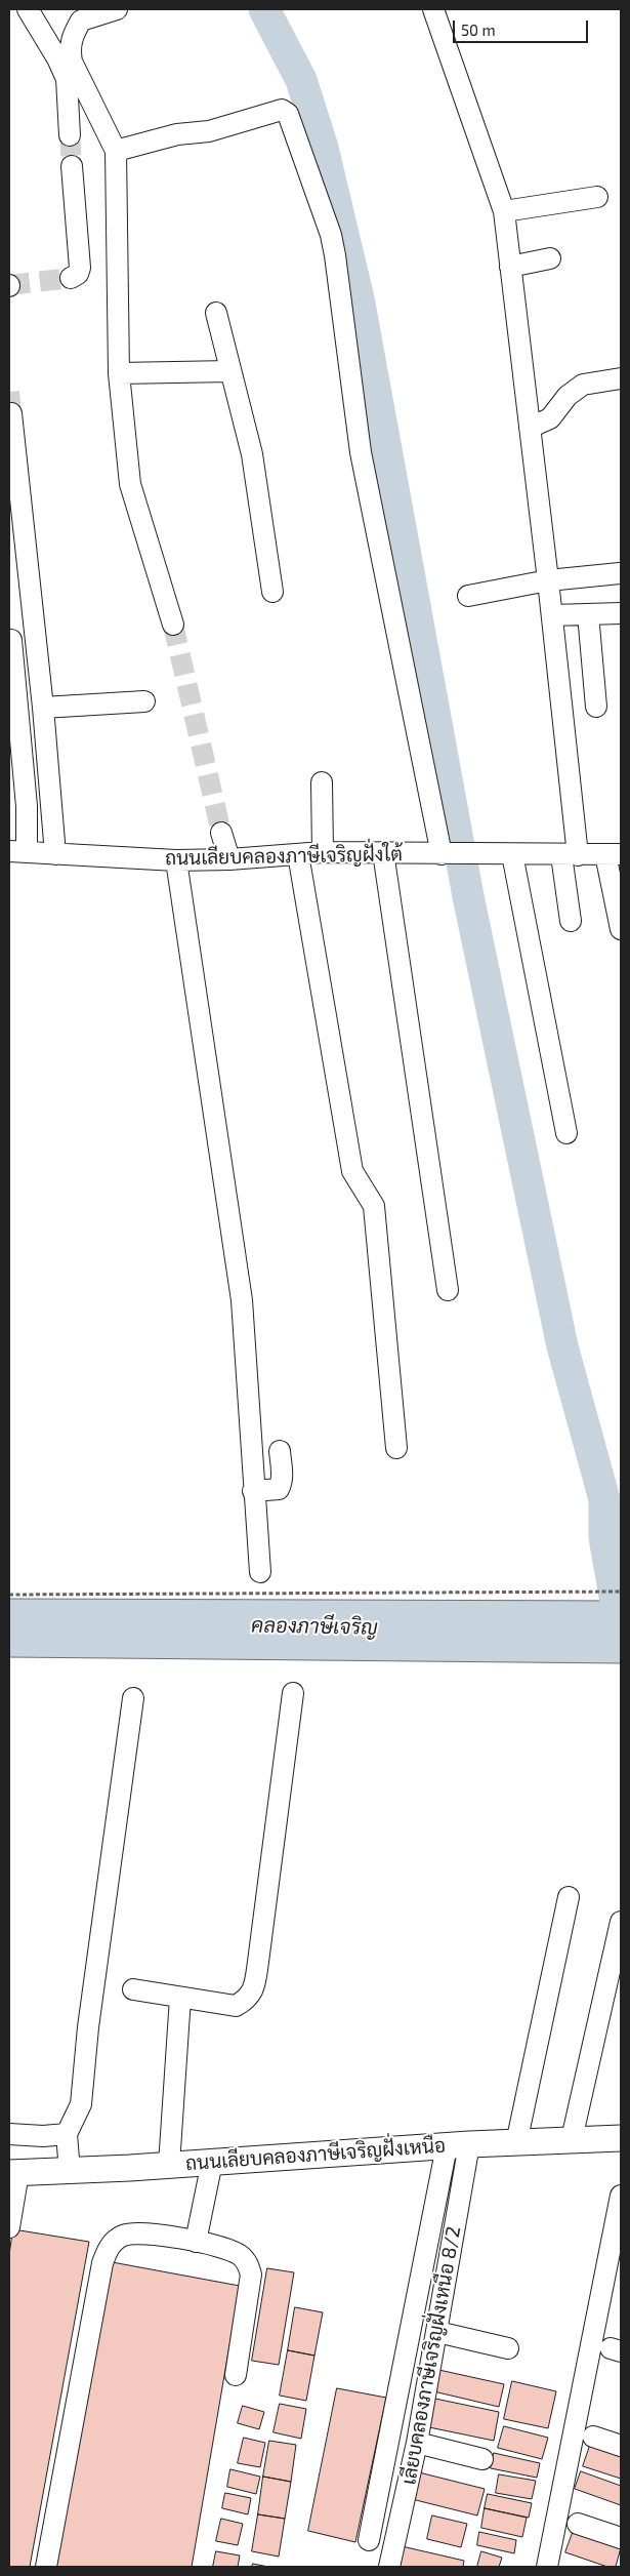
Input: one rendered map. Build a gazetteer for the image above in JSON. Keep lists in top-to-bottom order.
{
  "streets": {
    "main road": ["ถนนเลียบคลองภาษีเจริญฝั่งเหนือ"],
    "street": ["ถนนเลียบคลองภาษีเจริญฝั่งใต้", "เลียบคลองภาษีเจริญฝั่งเหนือ 8/2"]
  },
  "crossings": [
    ["ถนนเลียบคลองภาษีเจริญฝั่งเหนือ", "เลียบคลองภาษีเจริญฝั่งเหนือ 8/2"]
  ],
  "water": ["คลองภาษีเจริญ"],
  "scale_bar": "50 m"
}
